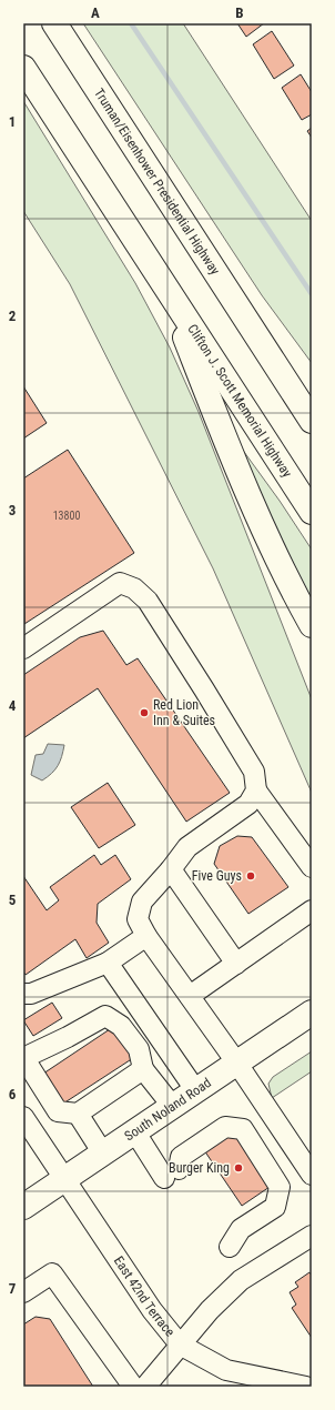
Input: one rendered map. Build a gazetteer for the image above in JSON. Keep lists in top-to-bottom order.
{
  "streets": {
    "main road": ["Truman/Eisenhower Presidential Highway", "Clifton J. Scott Memorial Highway", "South Noland Road"],
    "street": ["East 42nd Terrace"]
  },
  "crossings": [
    ["South Noland Road", "East 42nd Terrace"]
  ],
  "places": ["Red Lion Inn & Suites", "Five Guys", "Burger King"],
  "house_numbers": ["13800"],
  "grid": {
    "columns": ["A", "B"],
    "rows": [
      "1",
      "2",
      "3",
      "4",
      "5",
      "6",
      "7"
    ]
  }
}
